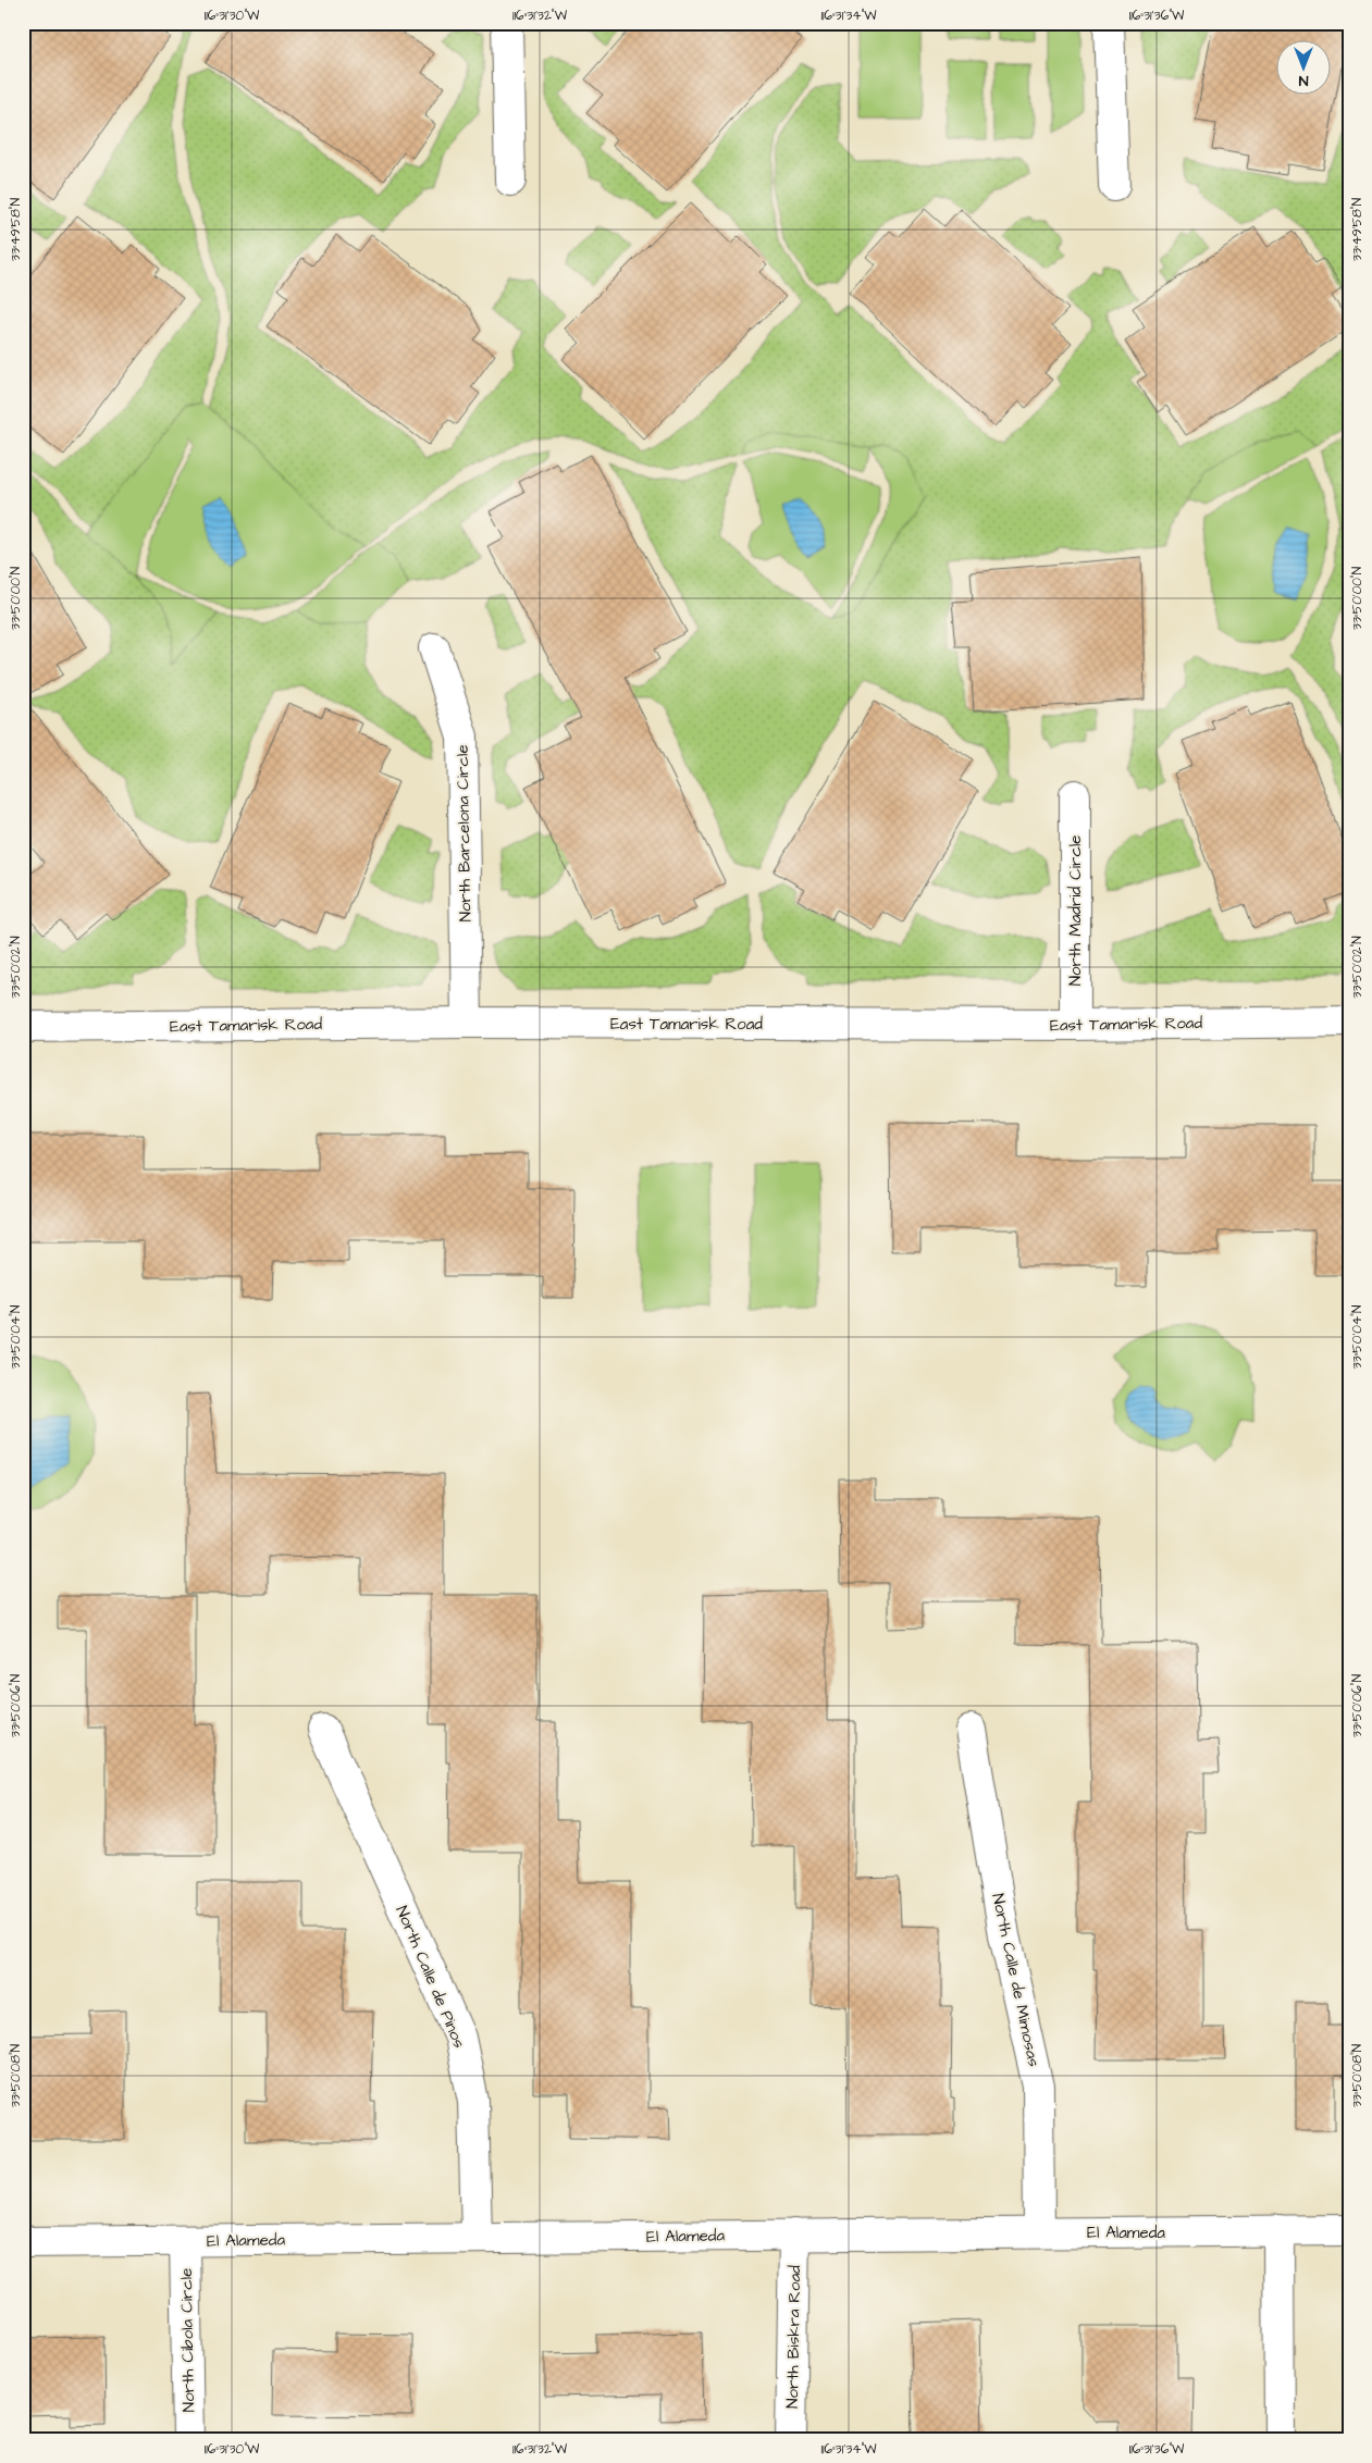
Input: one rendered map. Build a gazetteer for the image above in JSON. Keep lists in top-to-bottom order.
{
  "streets": {
    "street": [
      "North Barcelona Circle",
      "North Madrid Circle",
      "East Tamarisk Road",
      "North Calle de Pinos",
      "North Calle de Mimosas",
      "El Alameda",
      "North Biskra Road",
      "North Cibola Circle"
    ]
  },
  "crossings": [
    ["North Barcelona Circle", "East Tamarisk Road"],
    ["North Madrid Circle", "East Tamarisk Road"],
    ["North Calle de Pinos", "El Alameda"],
    ["North Calle de Mimosas", "El Alameda"],
    ["El Alameda", "North Biskra Road"],
    ["El Alameda", "North Cibola Circle"]
  ],
  "north": "bottom",
  "coordinates": [
    "116°31'30\"W",
    "116°31'32\"W",
    "116°31'34\"W",
    "116°31'36\"W",
    "33°49'58\"N",
    "33°50'00\"N",
    "33°50'02\"N",
    "33°50'04\"N",
    "33°50'06\"N",
    "33°50'08\"N"
  ]
}
